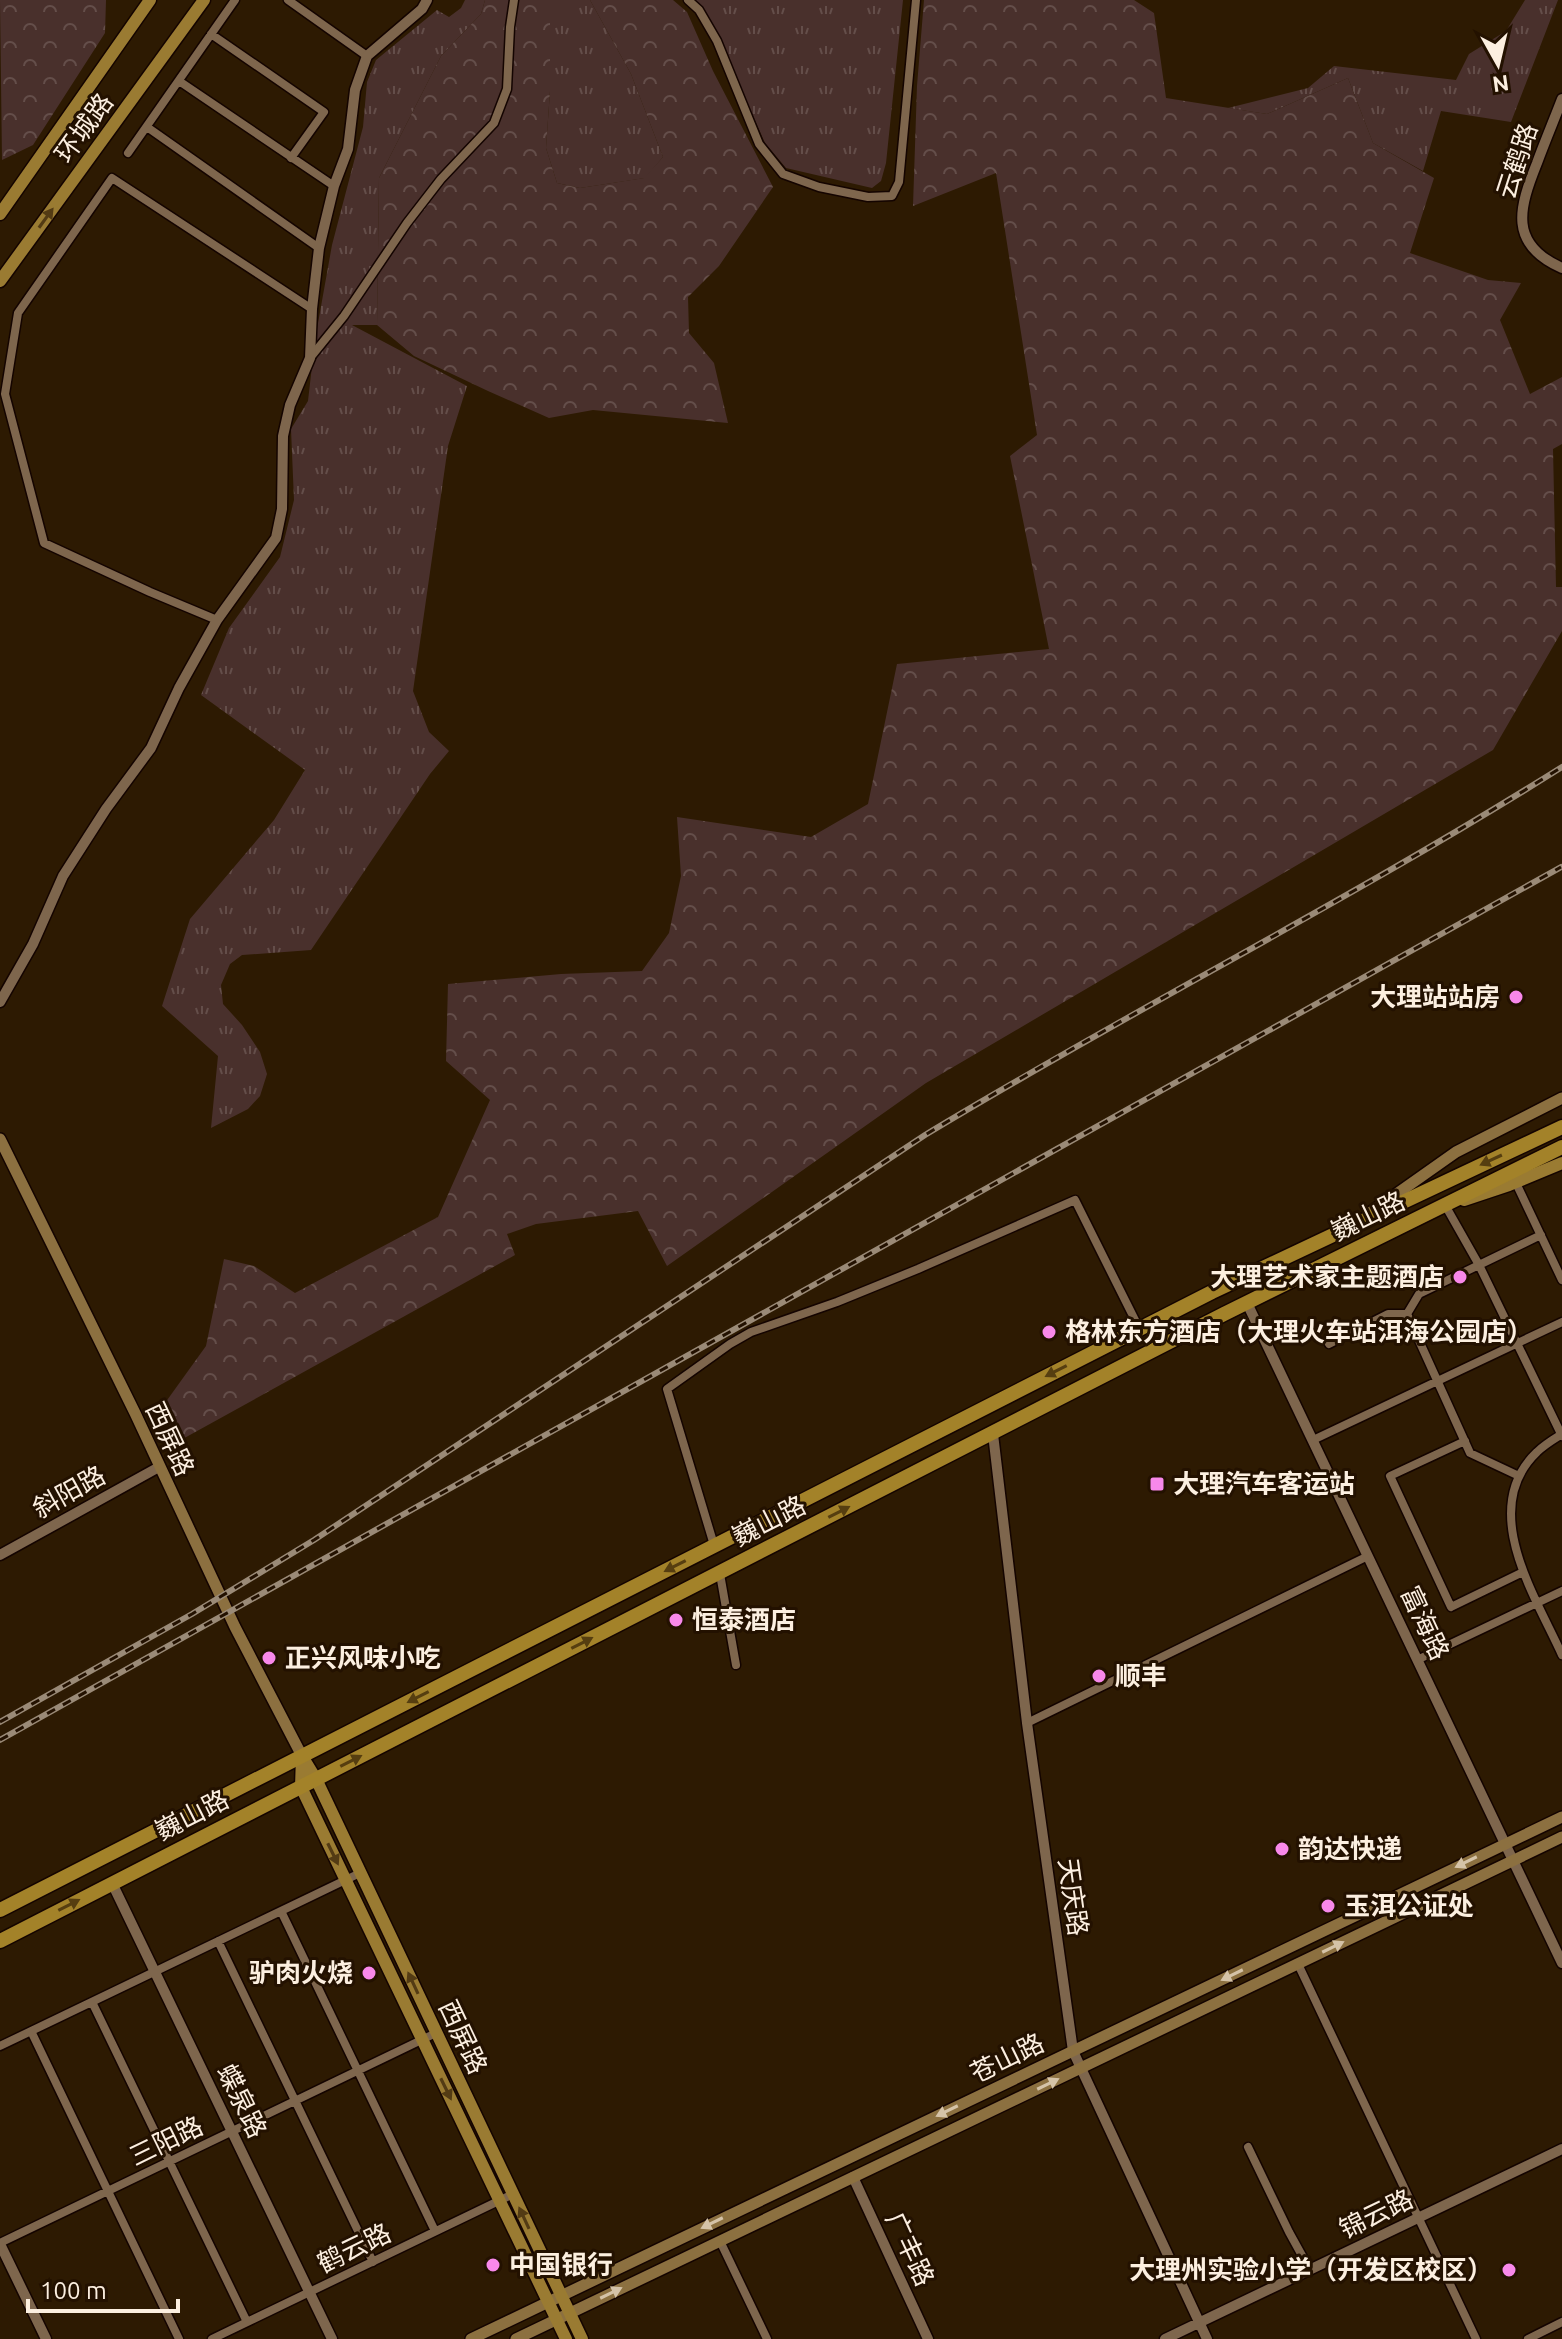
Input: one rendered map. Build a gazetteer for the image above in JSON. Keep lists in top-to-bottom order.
{
  "streets": {
    "highway": ["巍山路"],
    "main road": ["环城路", "西屏路", "苍山路"],
    "street": [
      "云鹤路",
      "斜阳路",
      "富海路",
      "天庆路",
      "蝶泉路",
      "三阳路",
      "锦云路",
      "鹤云路",
      "广丰路"
    ]
  },
  "crossings": [
    ["巍山路", "西屏路"],
    ["巍山路", "富海路"],
    ["巍山路", "天庆路"],
    ["巍山路", "蝶泉路"],
    ["西屏路", "斜阳路"],
    ["西屏路", "苍山路"],
    ["西屏路", "三阳路"],
    ["西屏路", "鹤云路"],
    ["富海路", "苍山路"],
    ["天庆路", "苍山路"],
    ["天庆路", "锦云路"],
    ["苍山路", "广丰路"],
    ["蝶泉路", "三阳路"],
    ["蝶泉路", "鹤云路"]
  ],
  "places": {
    "other": [
      "大理站站房",
      "大理艺术家主题酒店",
      "格林东方酒店（大理火车站洱海公园店）",
      "恒泰酒店",
      "正兴风味小吃",
      "顺丰",
      "韵达快递",
      "玉洱公证处",
      "驴肉火烧",
      "中国银行",
      "大理州实验小学（开发区校区）"
    ],
    "transit": ["大理汽车客运站"]
  },
  "scale_bar": "100 m",
  "north": "bottom"
}
